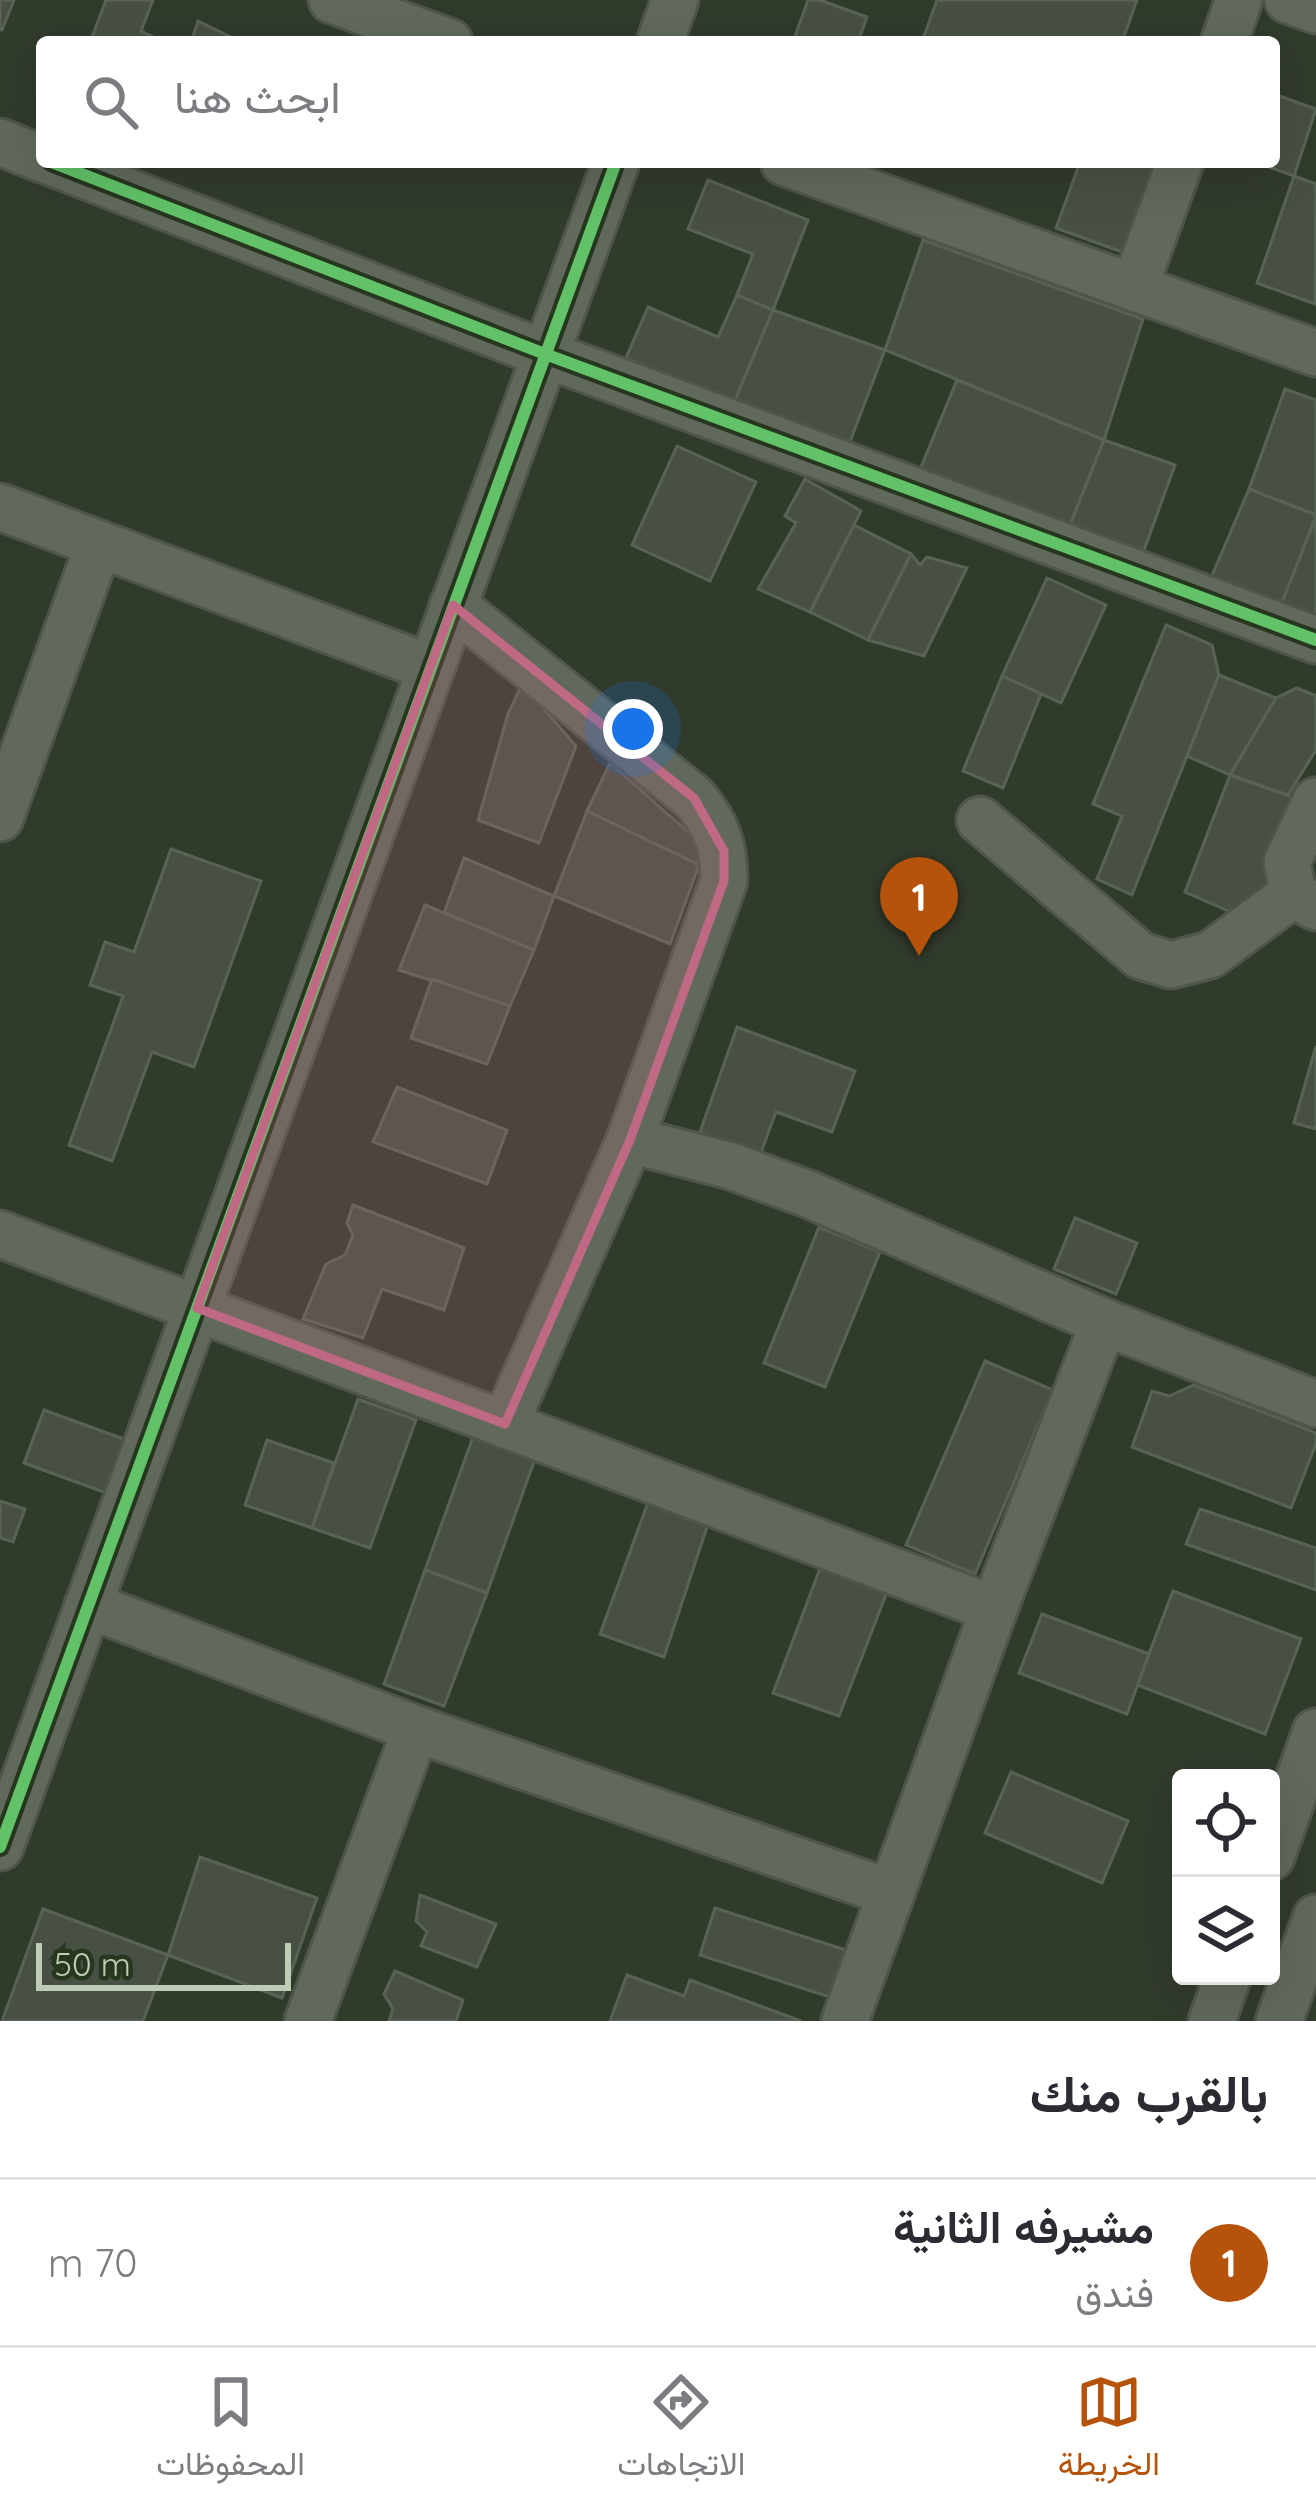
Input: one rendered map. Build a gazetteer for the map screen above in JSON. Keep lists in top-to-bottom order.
{
  "scale_bar": "50 m",
  "page": {
    "search": "ابحث هنا",
    "pins": "1",
    "scale": "50 m",
    "heading": "بالقرب منك",
    "list": [
      {
        "mark": "1",
        "name": "مشيرفه الثانية",
        "note": "فندق",
        "value": "70 m"
      }
    ],
    "nav": ["الخريطة", "الاتجاهات", "المحفوظات"]
  }
}
